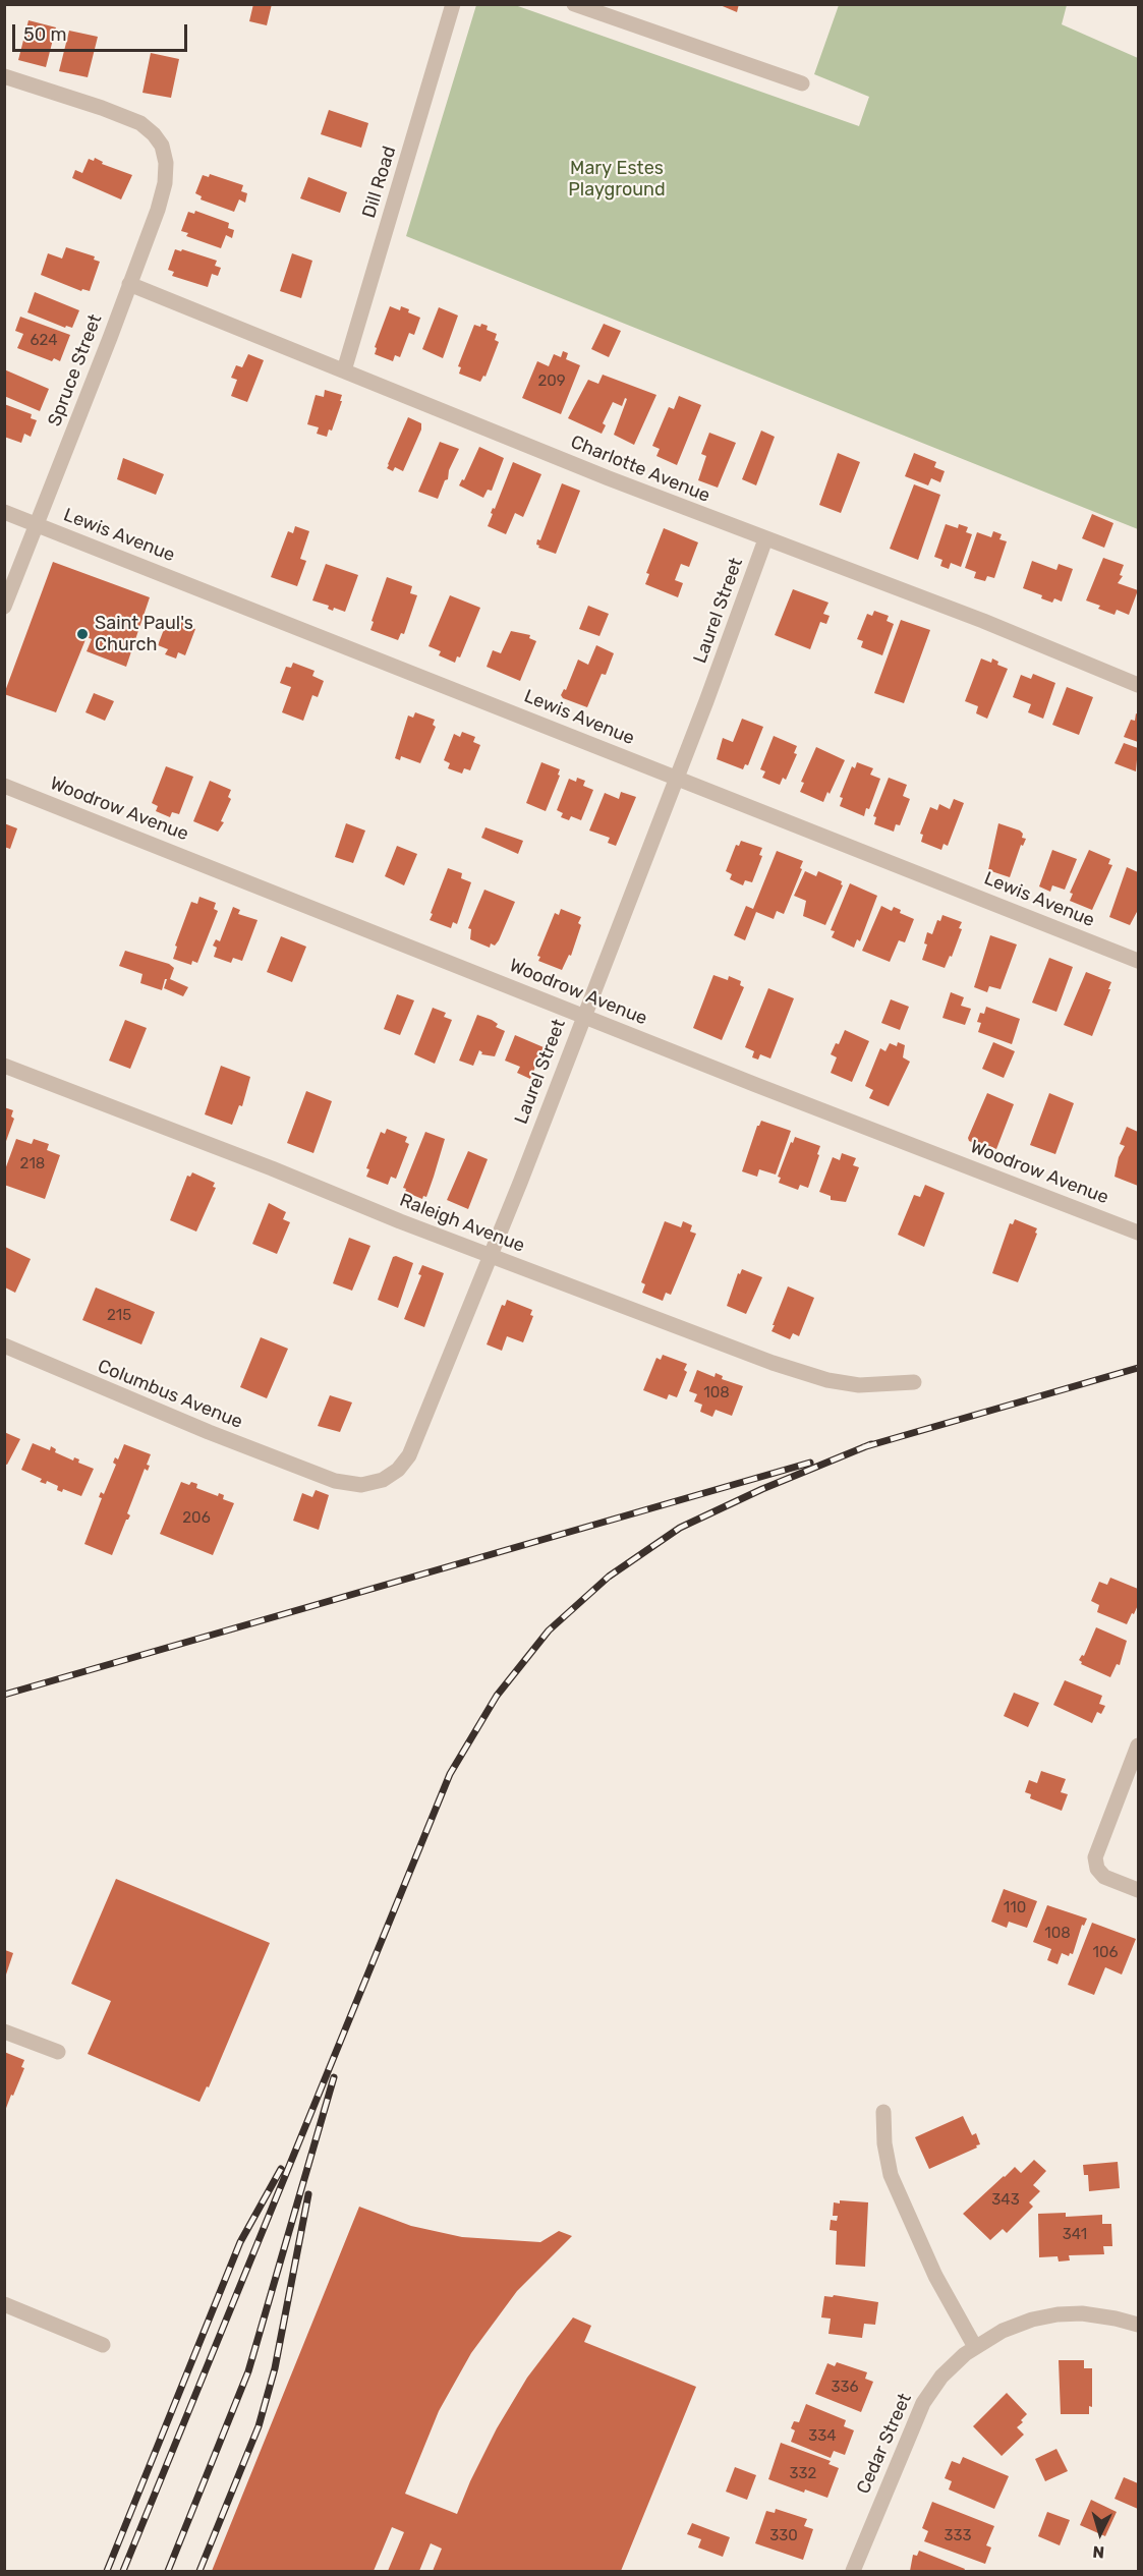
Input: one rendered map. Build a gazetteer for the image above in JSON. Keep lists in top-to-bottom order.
{
  "streets": {
    "street": [
      "Dill Road",
      "Spruce Street",
      "Charlotte Avenue",
      "Lewis Avenue",
      "Laurel Street",
      "Woodrow Avenue",
      "Raleigh Avenue",
      "Columbus Avenue",
      "Cedar Street"
    ]
  },
  "crossings": [
    ["Dill Road", "Charlotte Avenue"],
    ["Spruce Street", "Charlotte Avenue"],
    ["Spruce Street", "Lewis Avenue"],
    ["Charlotte Avenue", "Laurel Street"],
    ["Lewis Avenue", "Laurel Street"],
    ["Laurel Street", "Woodrow Avenue"],
    ["Laurel Street", "Raleigh Avenue"],
    ["Laurel Street", "Columbus Avenue"]
  ],
  "parks": ["Mary Estes Playground"],
  "places": ["Saint Paul's Church"],
  "house_numbers": [
    "624",
    "209",
    "218",
    "215",
    "108",
    "206",
    "110",
    "108",
    "106",
    "343",
    "341",
    "336",
    "334",
    "332",
    "330",
    "333"
  ],
  "scale_bar": "50 m",
  "north": "bottom"
}
